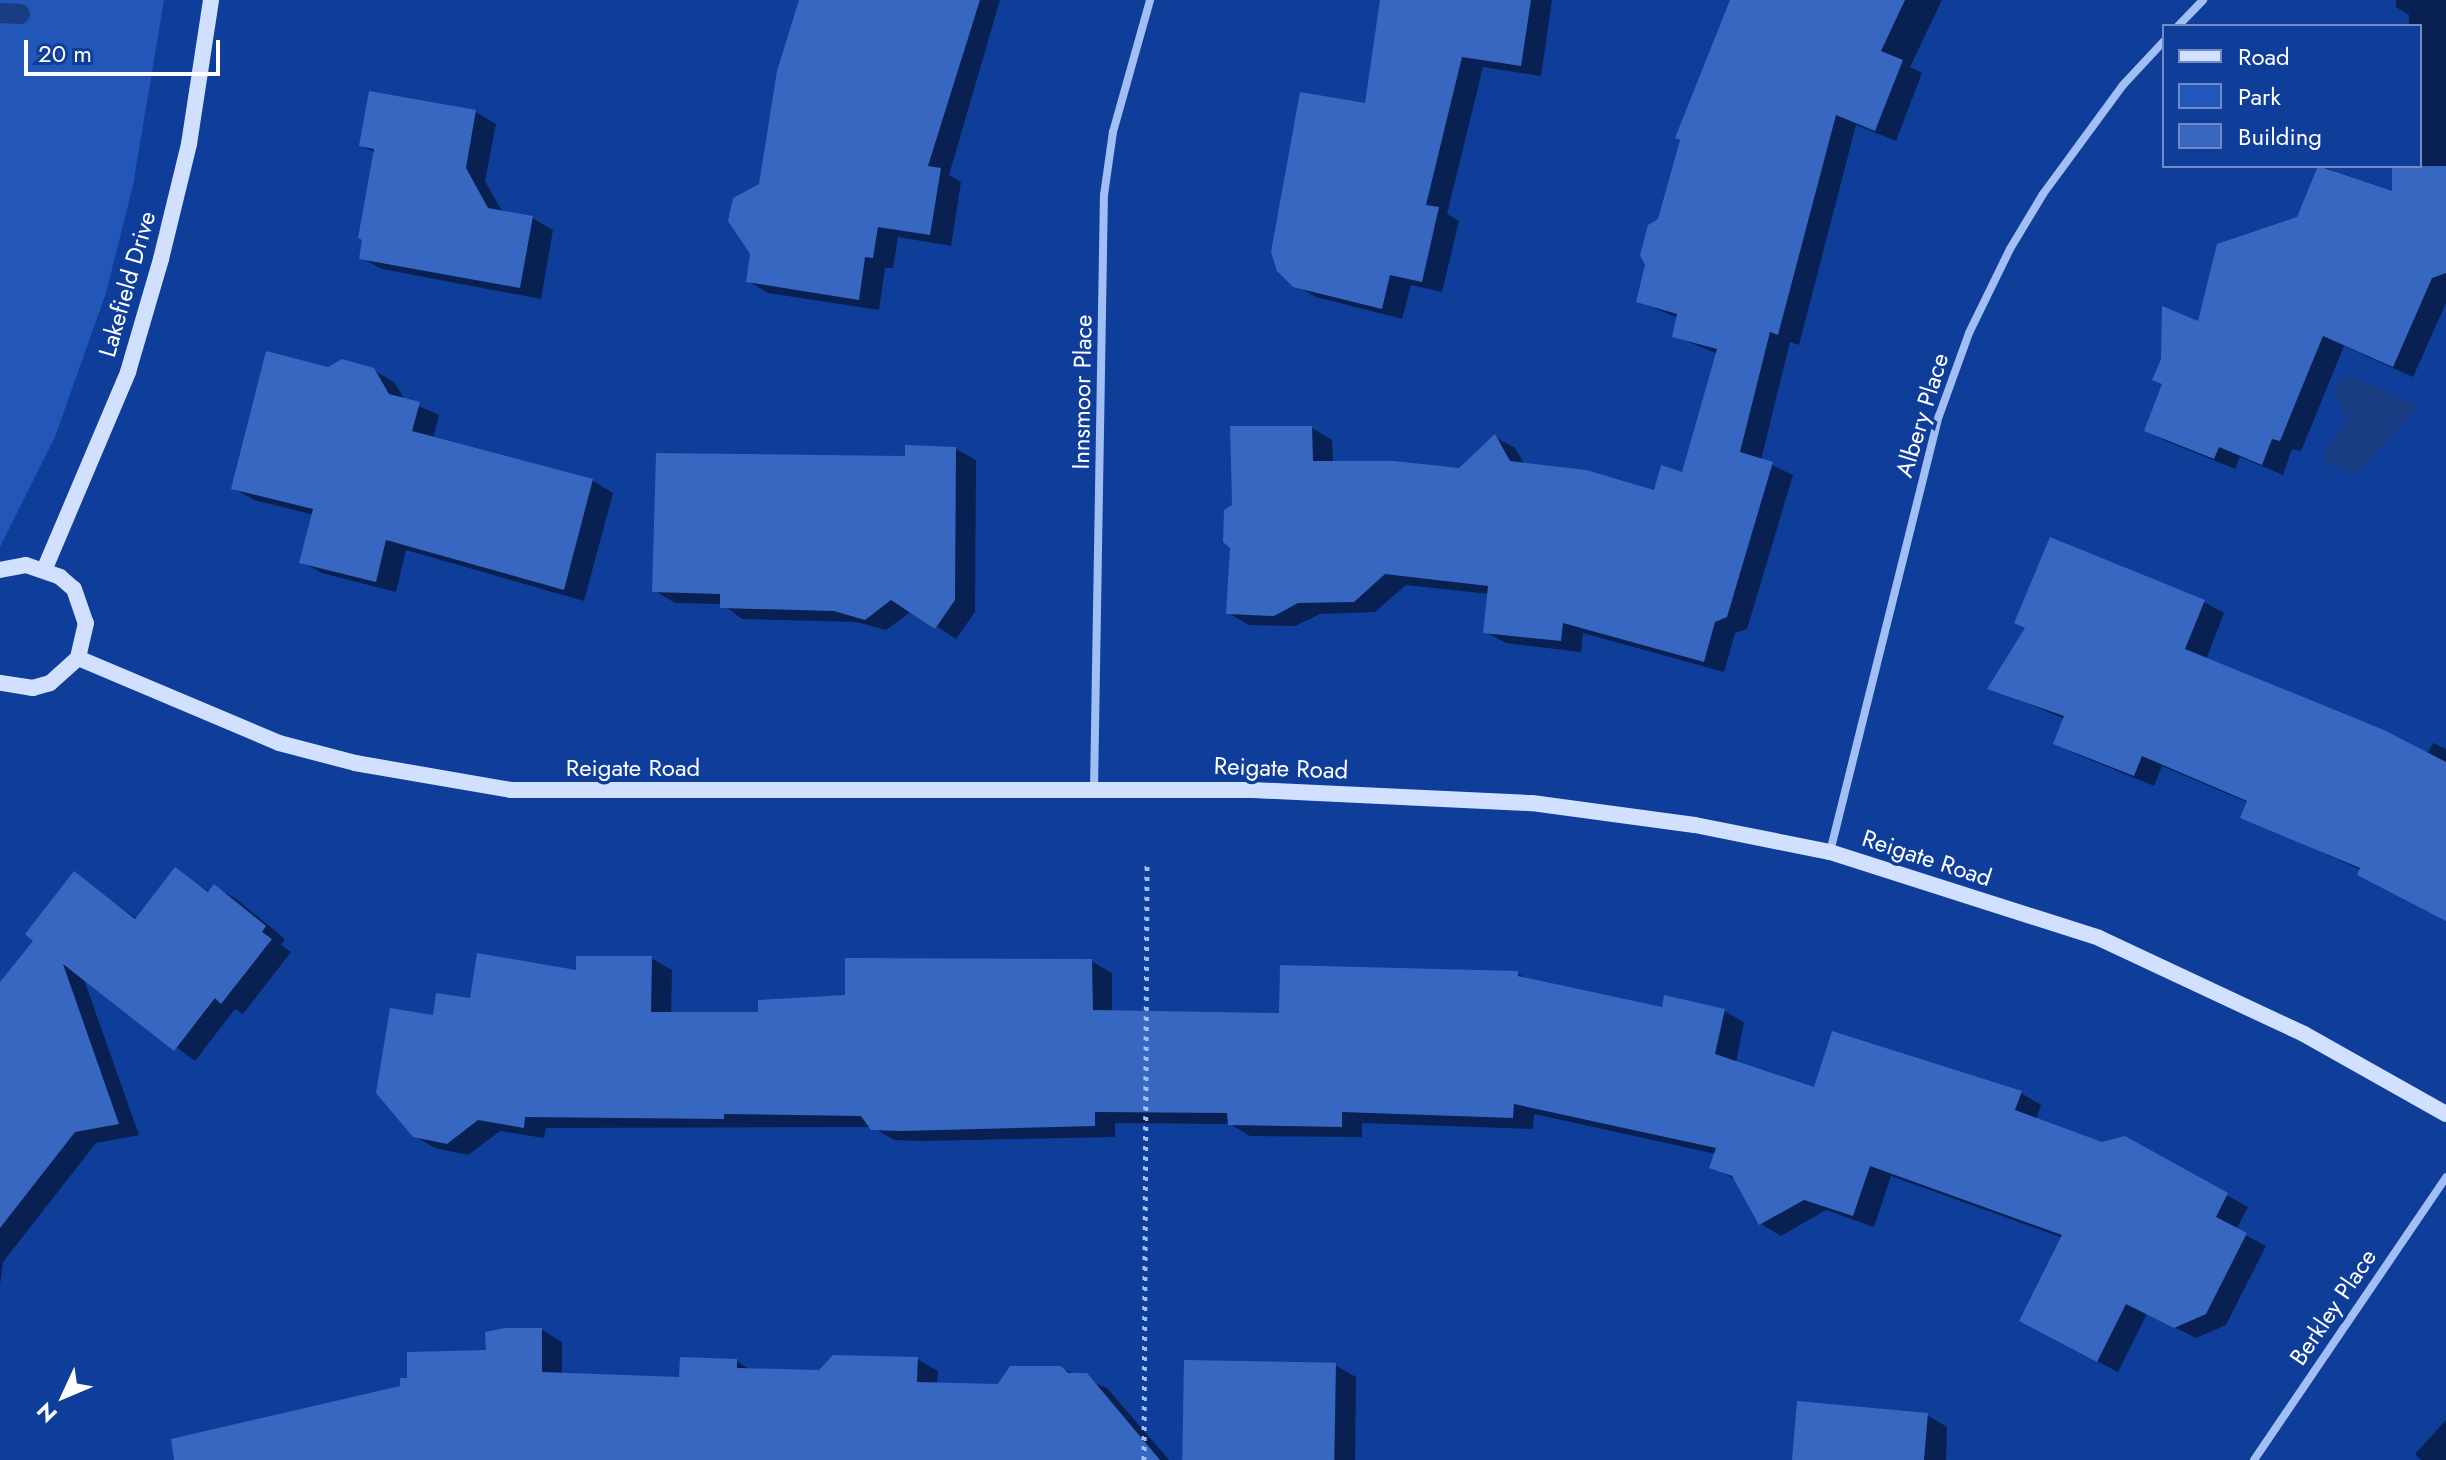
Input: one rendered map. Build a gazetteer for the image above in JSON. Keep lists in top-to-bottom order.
{
  "streets": {
    "street": [
      "Lakefield Drive",
      "Innsmoor Place",
      "Albery Place",
      "Reigate Road",
      "Berkley Place"
    ]
  },
  "crossings": [
    ["Innsmoor Place", "Reigate Road"],
    ["Albery Place", "Reigate Road"]
  ],
  "legend": ["Road", "Park", "Building"],
  "scale_bar": "20 m",
  "north": "bottom left"
}
